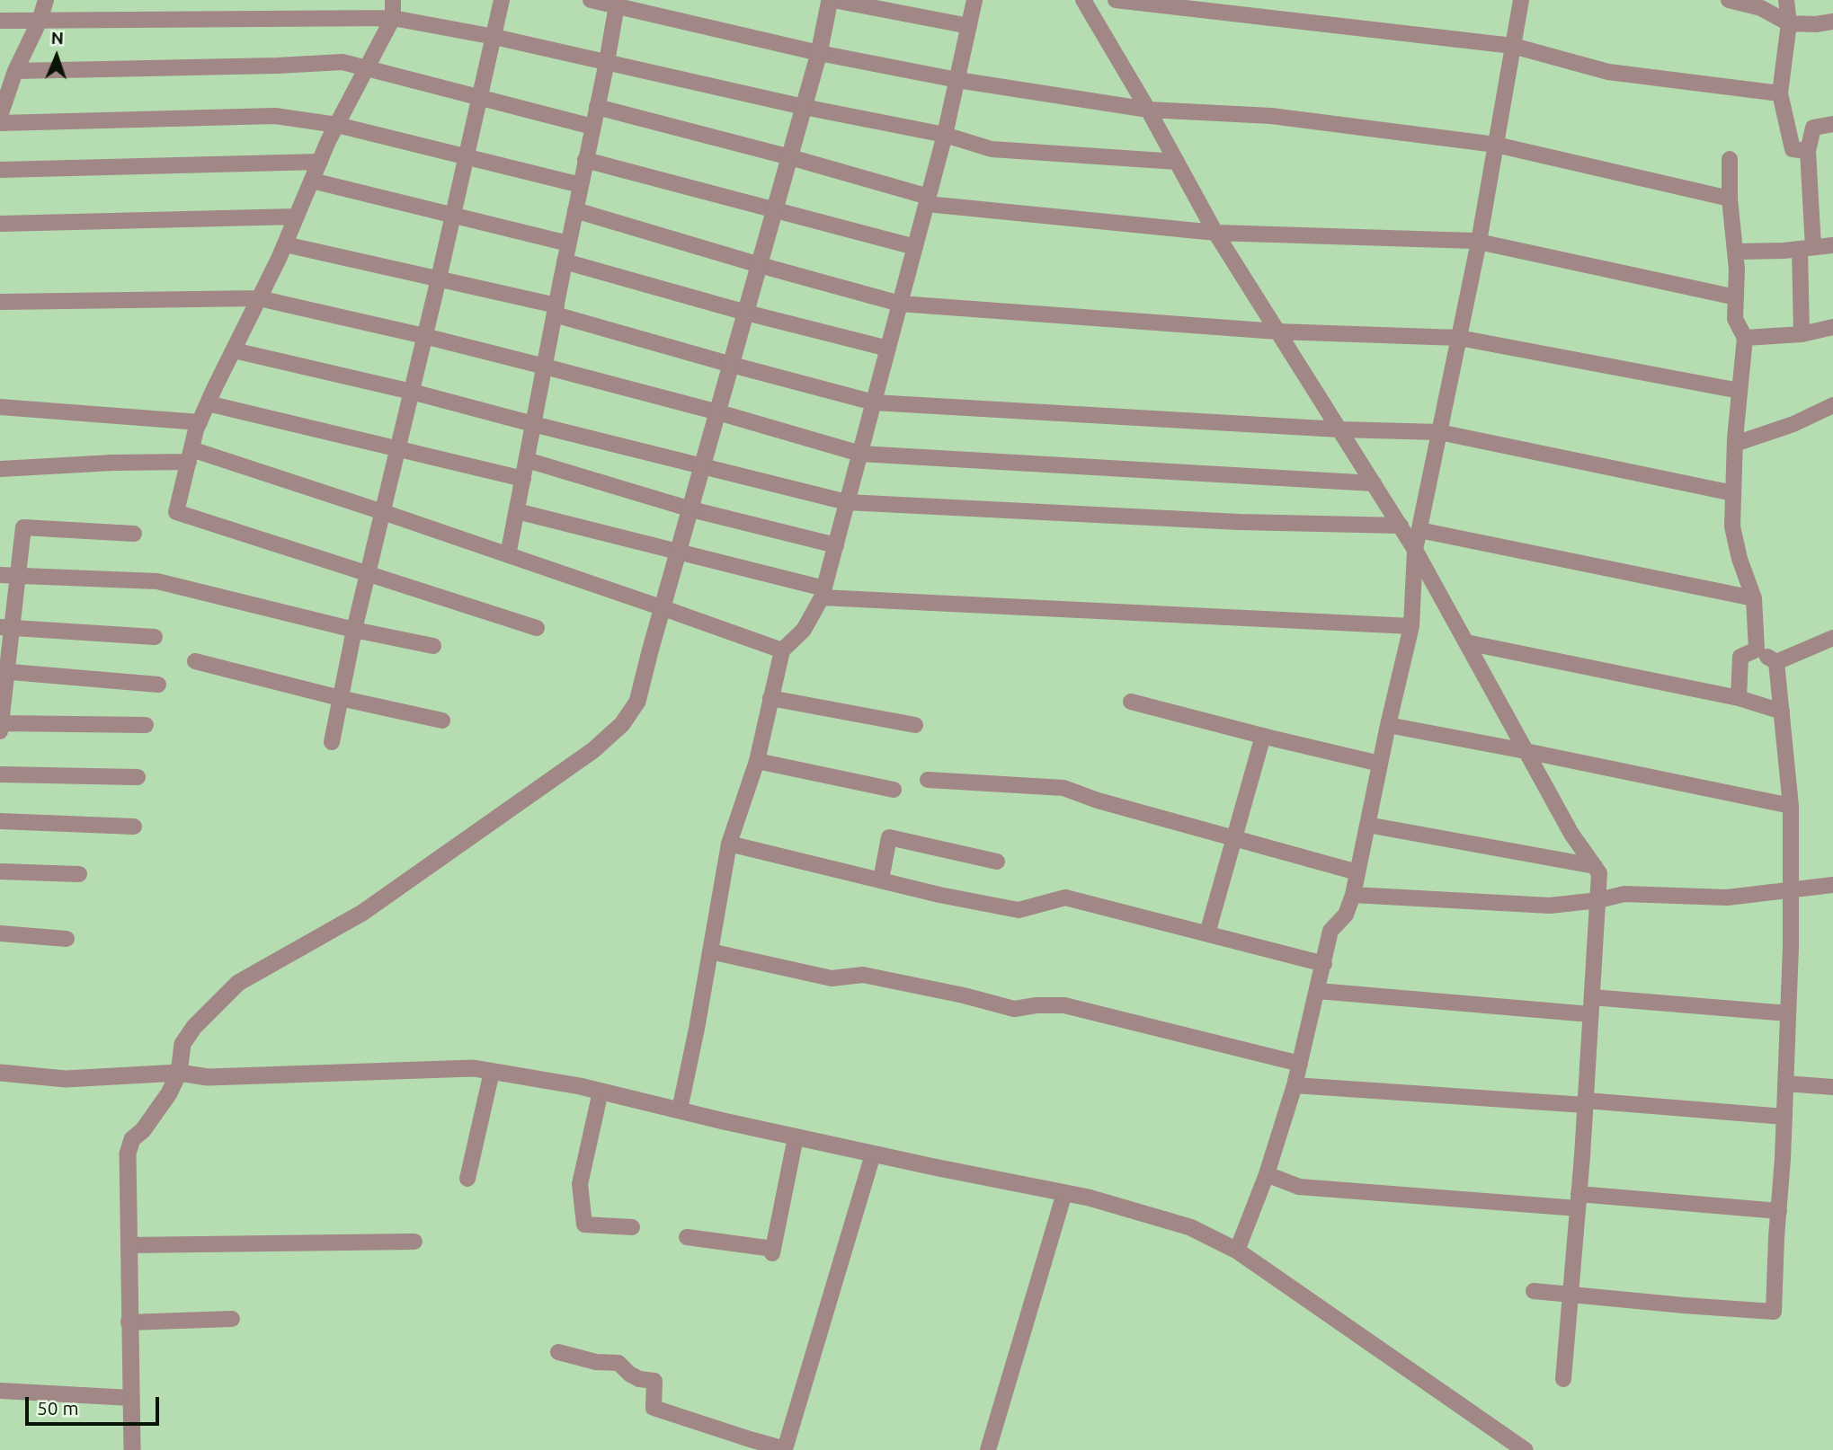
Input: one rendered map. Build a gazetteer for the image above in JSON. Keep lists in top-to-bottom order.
{
  "scale_bar": "50 m",
  "north": "top"
}
